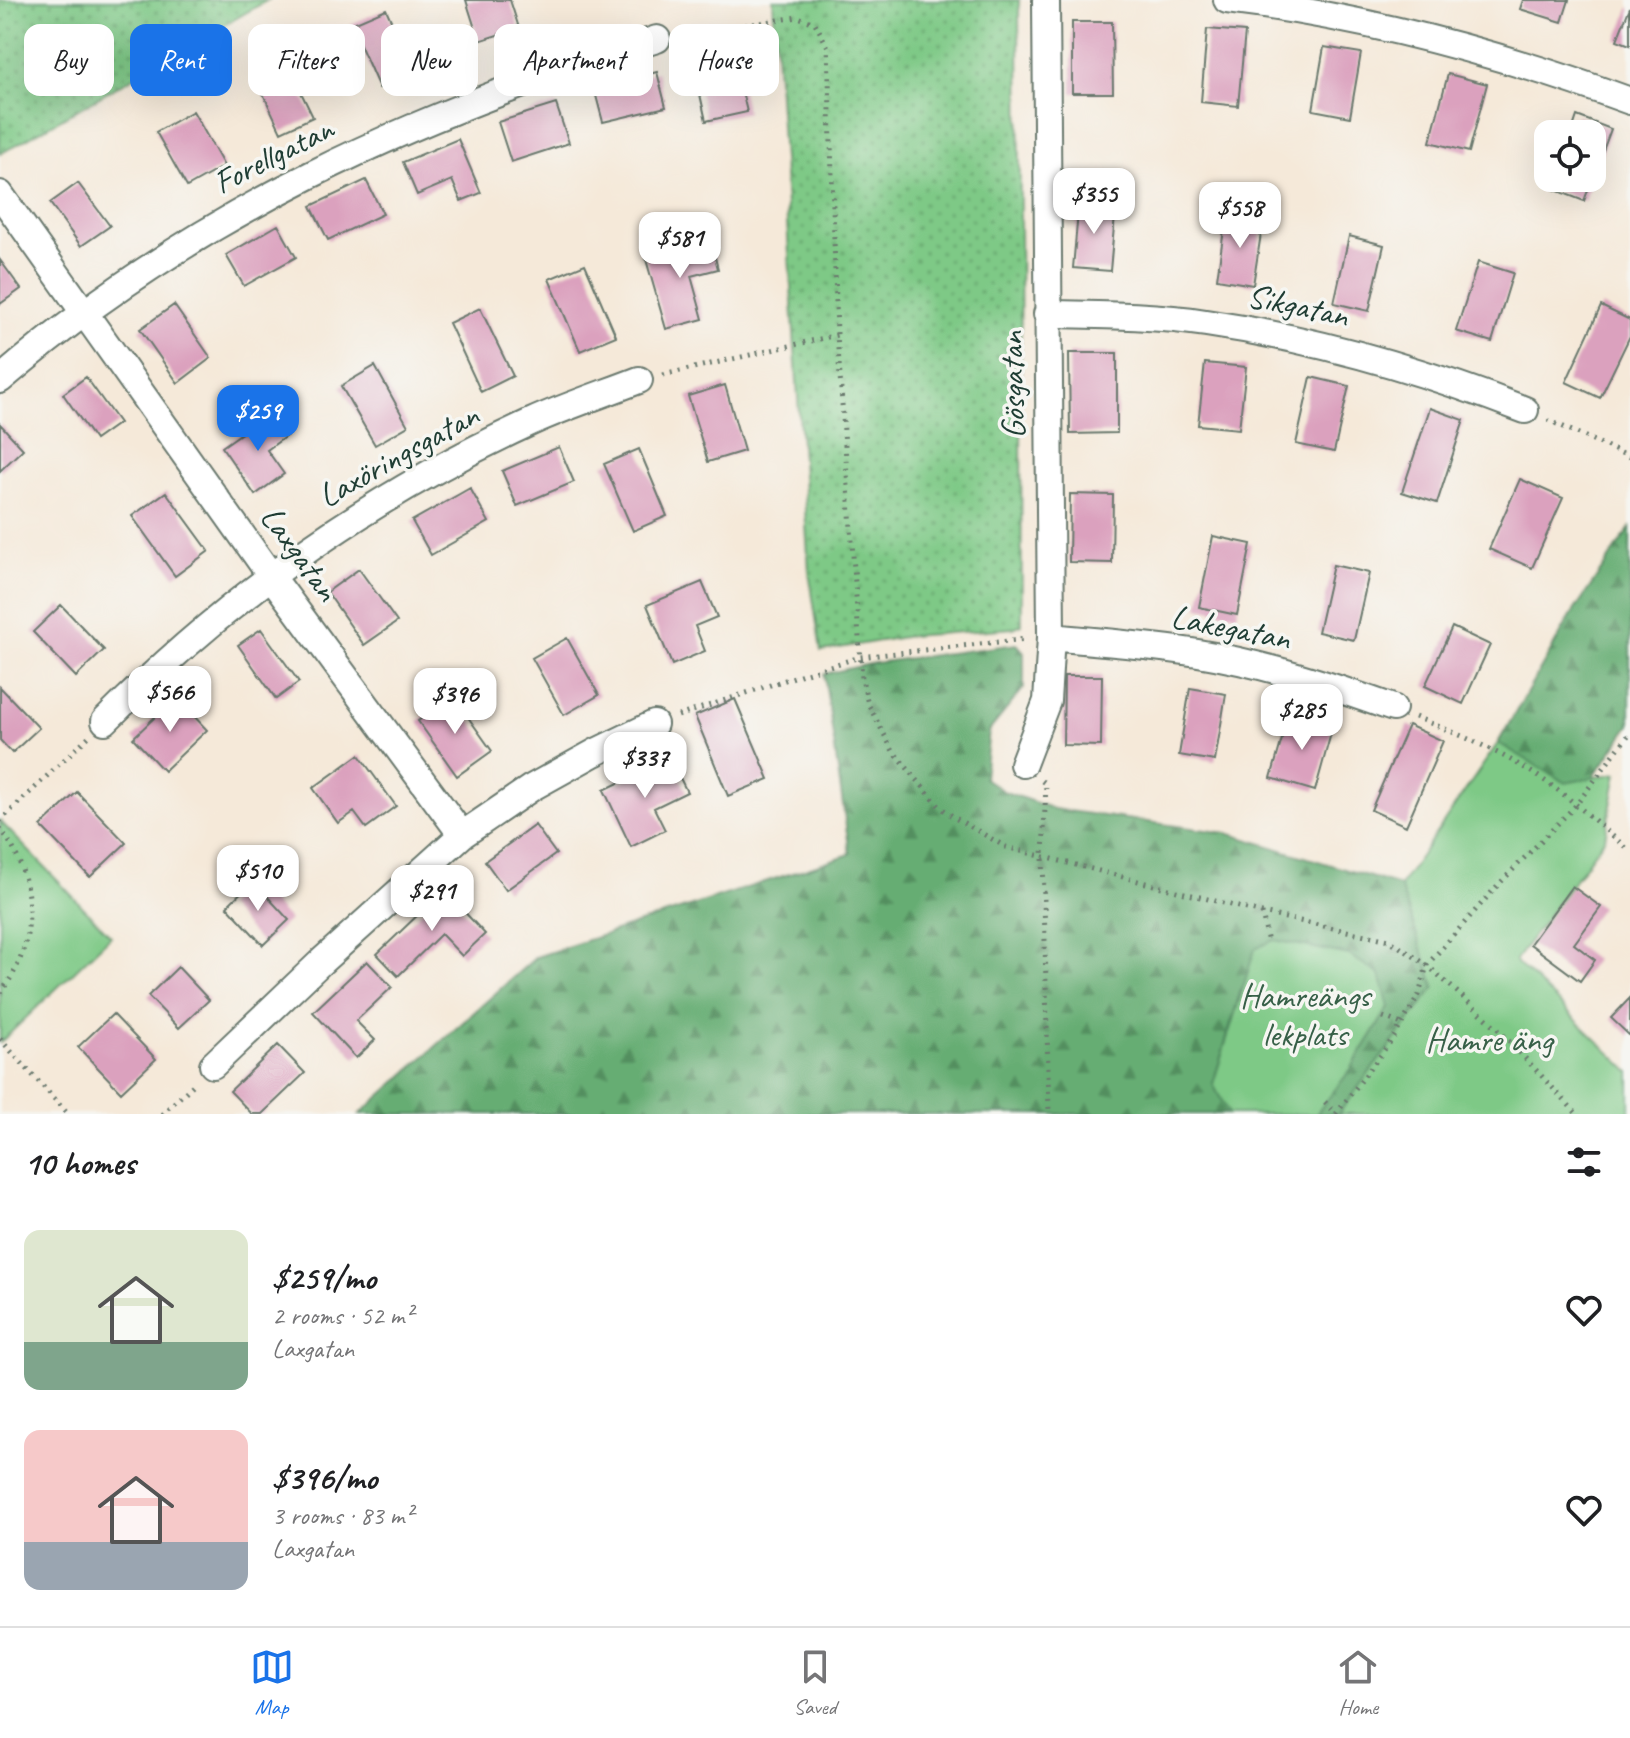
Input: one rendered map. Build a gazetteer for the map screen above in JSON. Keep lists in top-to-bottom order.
{
  "streets": {
    "street": [
      "Forellgatan",
      "Sikgatan",
      "Gösgatan",
      "Laxöringsgatan",
      "Laxgatan",
      "Lakegatan"
    ]
  },
  "crossings": [
    ["Forellgatan", "Laxgatan"],
    ["Sikgatan", "Gösgatan"],
    ["Gösgatan", "Lakegatan"],
    ["Laxöringsgatan", "Laxgatan"]
  ],
  "parks": ["Hamreängs lekplats", "Hamre äng"],
  "page": {
    "chip": [
      "Buy",
      "Rent",
      "Filters",
      "New",
      "Apartment",
      "House"
    ],
    "price": [
      "$355",
      "$558",
      "$581",
      "$259",
      "$566",
      "$396",
      "$285",
      "$337",
      "$510",
      "$291"
    ],
    "heading": "10 homes",
    "list": [
      {
        "name": "$259/mo",
        "note": "2 rooms · 52 m² · Laxgatan"
      },
      {
        "name": "$396/mo",
        "note": "3 rooms · 83 m² · Laxgatan"
      }
    ],
    "tabs": ["Map", "Saved", "Home"]
  }
}
